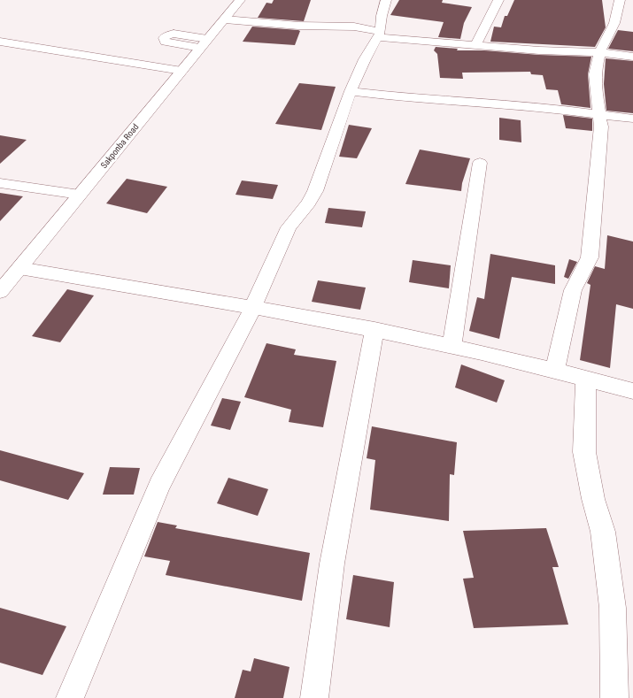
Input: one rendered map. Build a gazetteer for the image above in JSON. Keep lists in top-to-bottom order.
{
  "streets": {
    "street": ["Sakponba Road"]
  }
}
